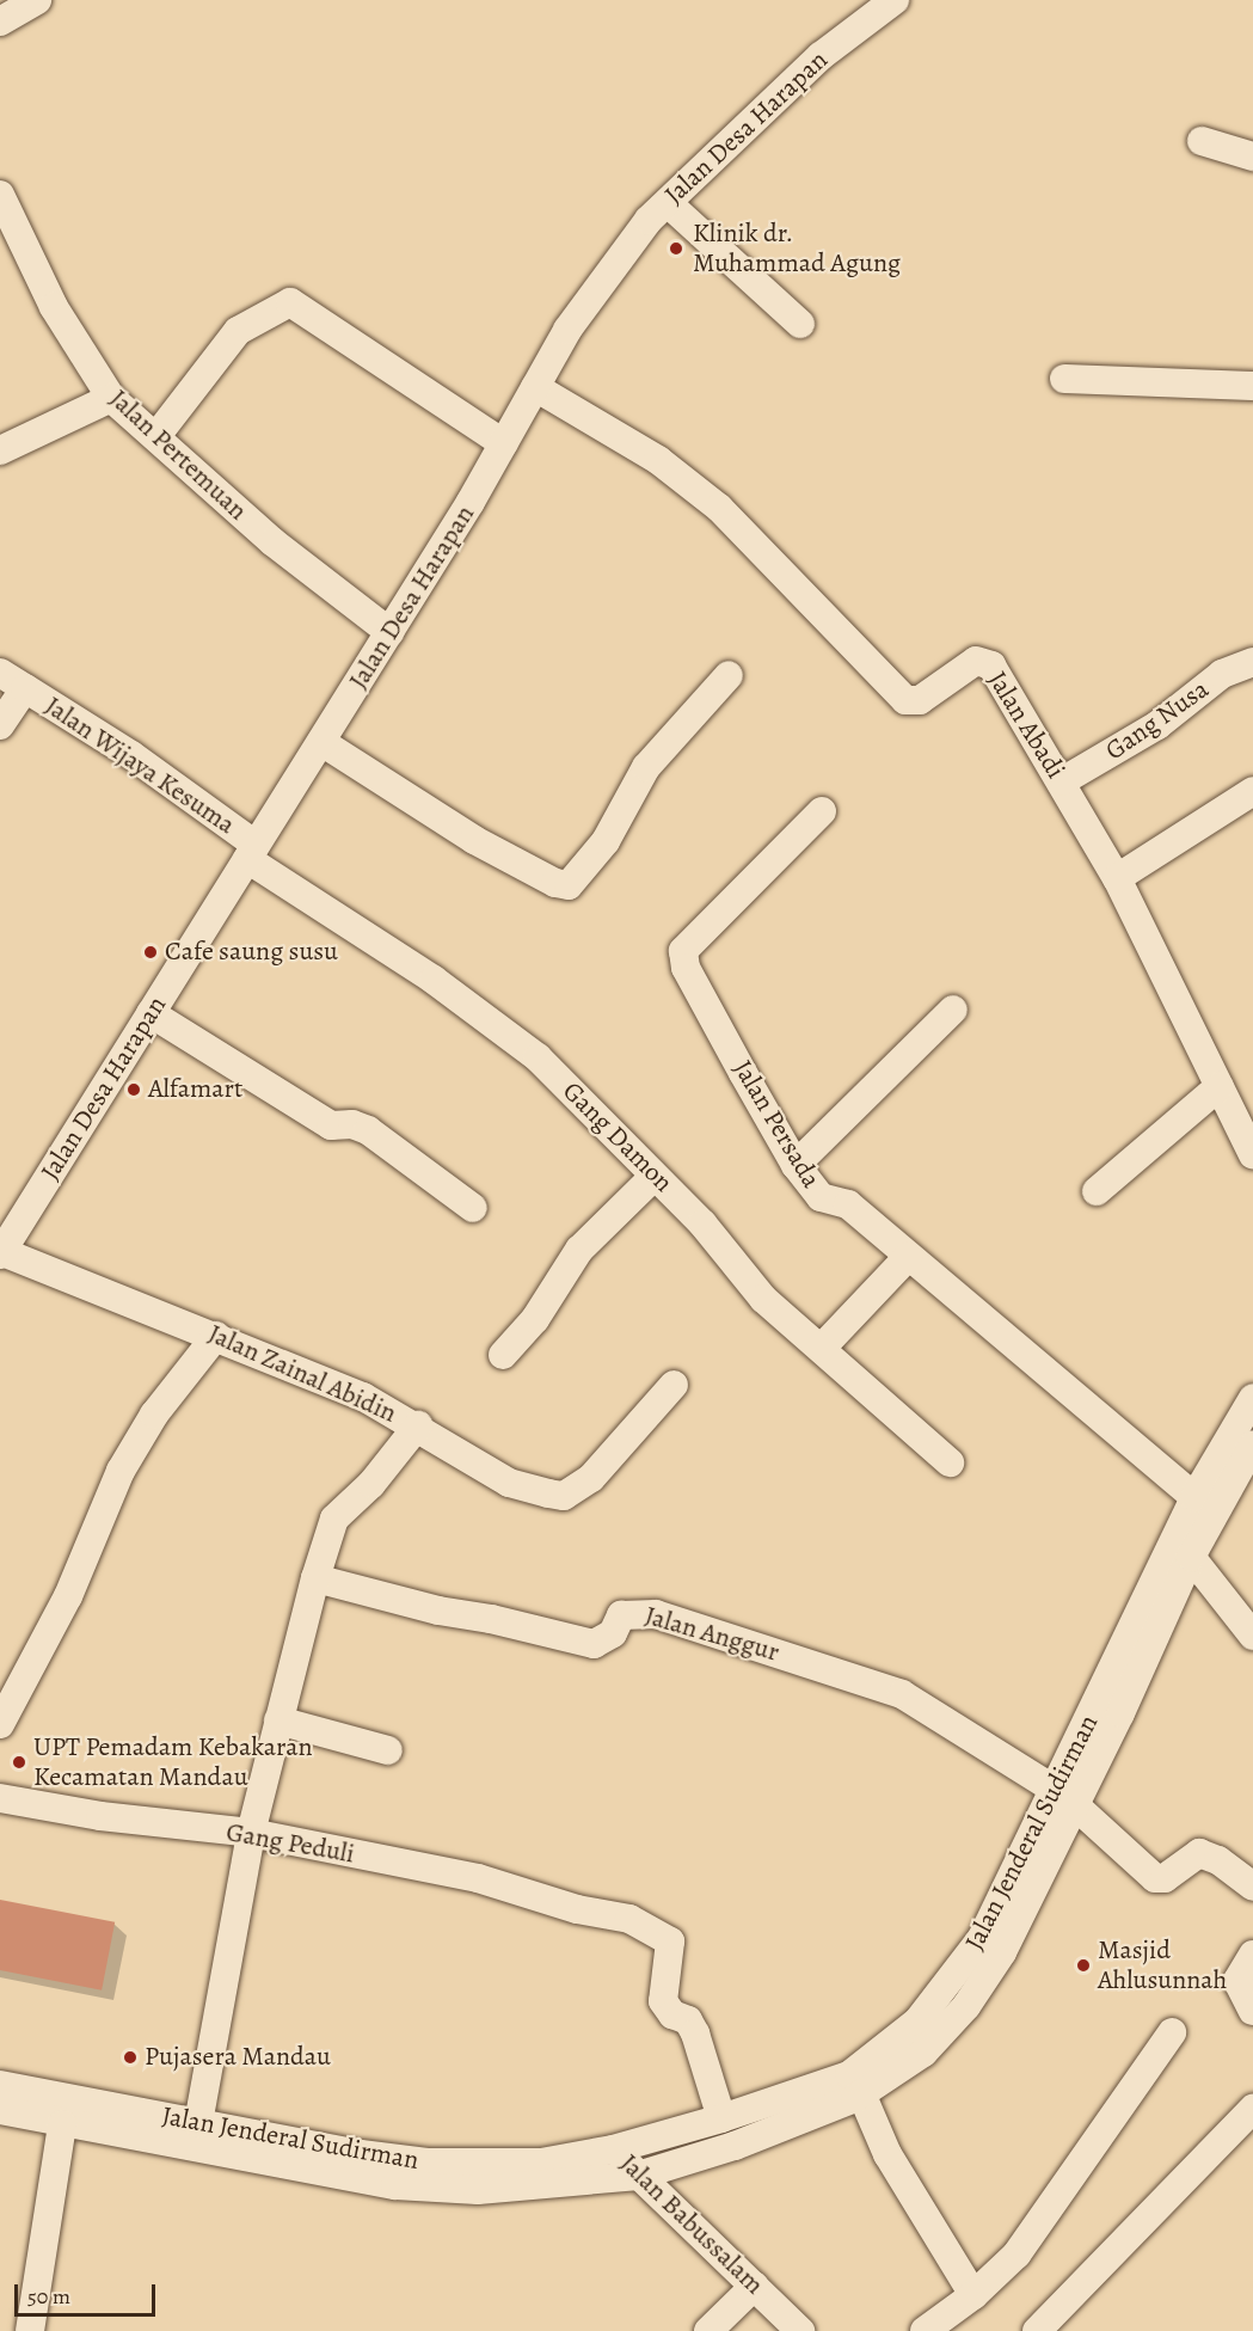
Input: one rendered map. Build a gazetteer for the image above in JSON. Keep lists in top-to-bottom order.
{
  "streets": {
    "street": [
      "Jalan Desa Harapan",
      "Jalan Pertemuan",
      "Gang Nusa",
      "Jalan Abadi",
      "Jalan Wijaya Kesuma",
      "Jalan Persada",
      "Gang Damon",
      "Jalan Zainal Abidin",
      "Jalan Anggur",
      "Jalan Jenderal Sudirman",
      "Gang Peduli",
      "Jalan Babussalam"
    ]
  },
  "crossings": [
    ["Jalan Desa Harapan", "Jalan Pertemuan"],
    ["Jalan Desa Harapan", "Jalan Abadi"],
    ["Jalan Desa Harapan", "Jalan Wijaya Kesuma"],
    ["Jalan Desa Harapan", "Gang Damon"],
    ["Jalan Desa Harapan", "Jalan Zainal Abidin"],
    ["Gang Nusa", "Jalan Abadi"],
    ["Jalan Wijaya Kesuma", "Gang Damon"],
    ["Jalan Persada", "Jalan Jenderal Sudirman"],
    ["Jalan Anggur", "Jalan Jenderal Sudirman"],
    ["Jalan Jenderal Sudirman", "Gang Peduli"],
    ["Jalan Jenderal Sudirman", "Jalan Babussalam"]
  ],
  "places": [
    "Klinik dr. Muhammad Agung",
    "Cafe saung susu",
    "Alfamart",
    "UPT Pemadam Kebakaran Kecamatan Mandau",
    "Masjid Ahlusunnah",
    "Pujasera Mandau"
  ],
  "scale_bar": "50 m"
}
